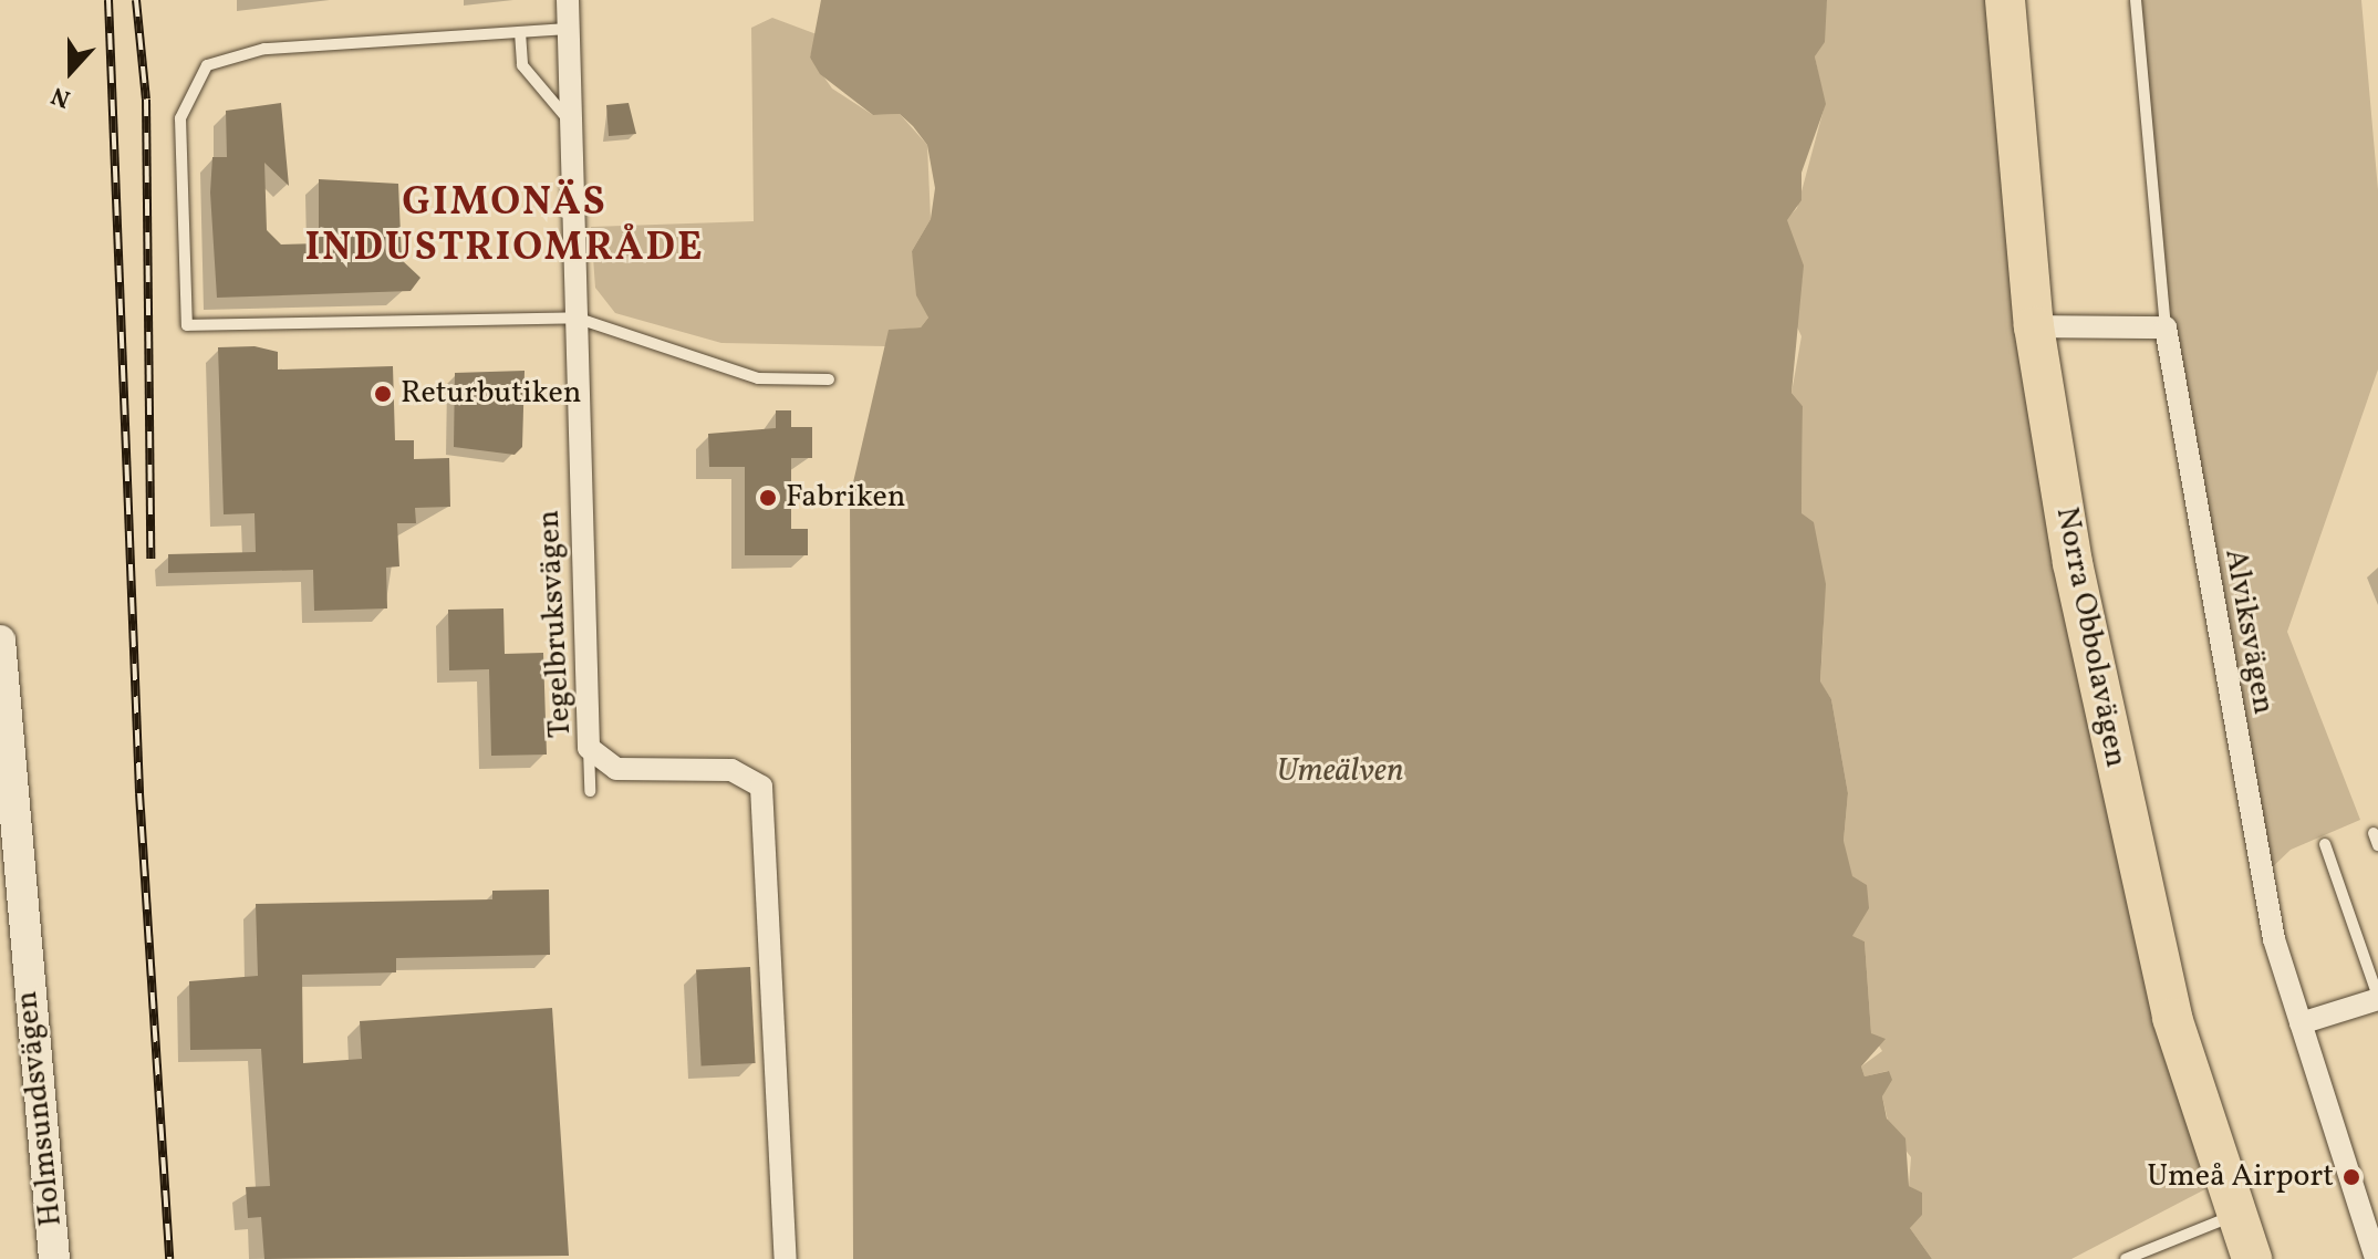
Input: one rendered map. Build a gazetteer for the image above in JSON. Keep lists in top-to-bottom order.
{
  "streets": {
    "highway": ["Norra Obbolavägen"],
    "main road": ["Holmsundsvägen"],
    "street": ["Tegelbruksvägen", "Alviksvägen"]
  },
  "districts": ["GIMONÄS INDUSTRIOMRÅDE"],
  "water": ["Umeälven"],
  "places": ["Returbutiken", "Fabriken", "Umeå Airport"],
  "north": "bottom"
}
